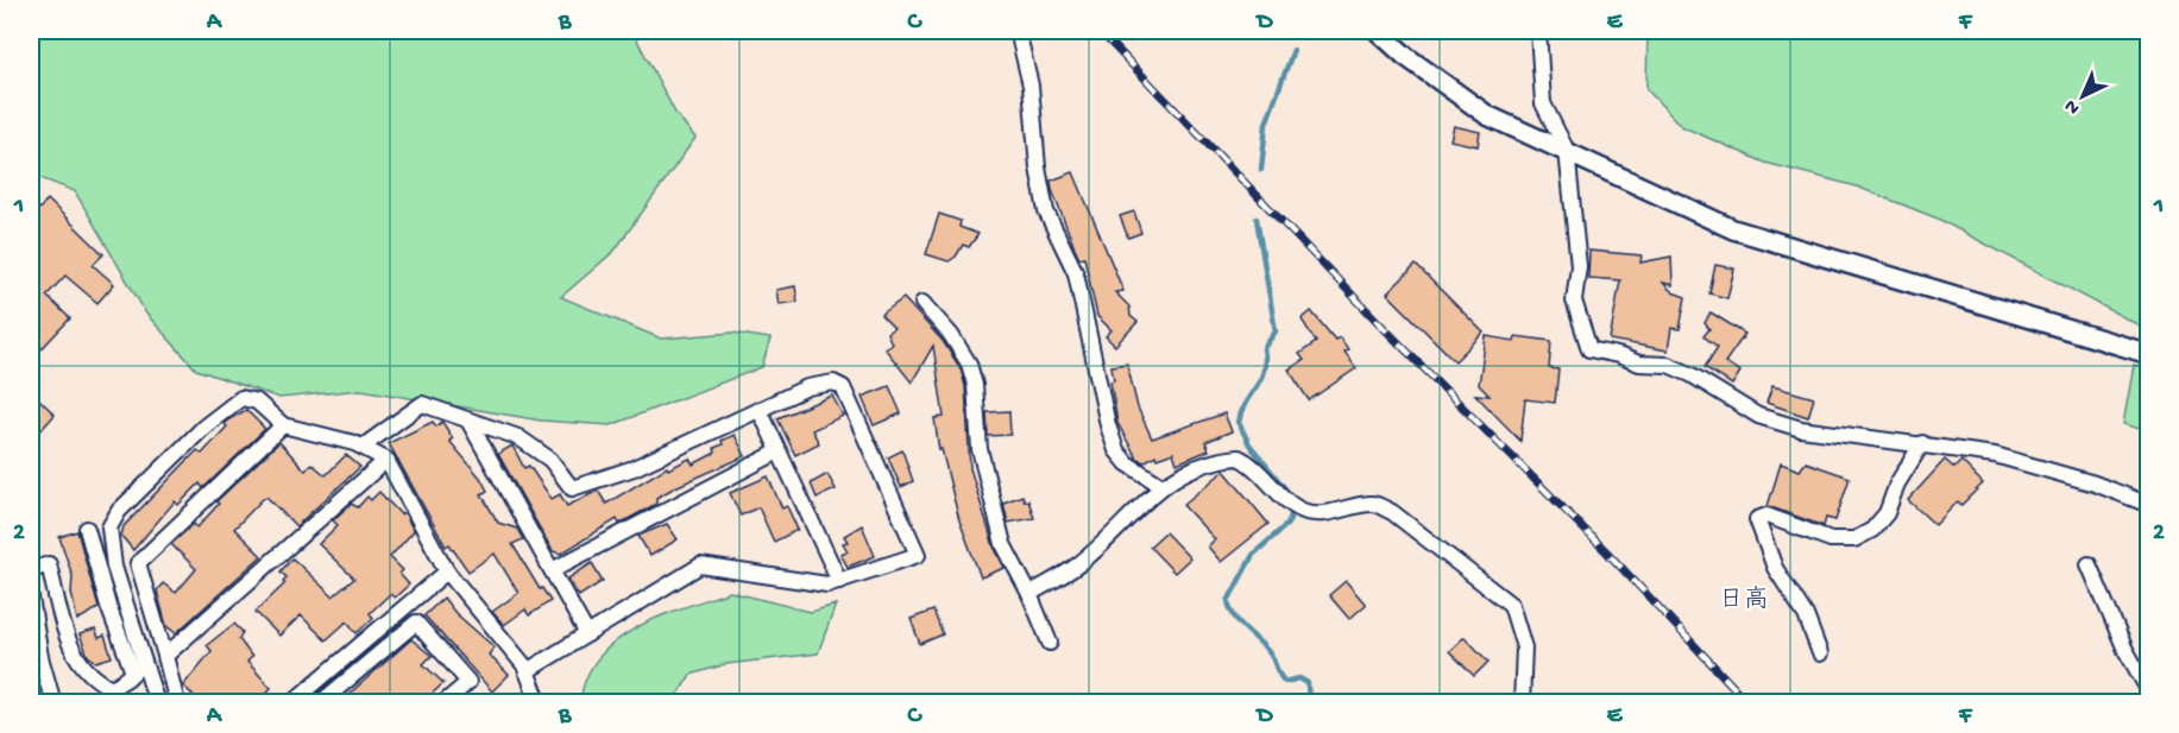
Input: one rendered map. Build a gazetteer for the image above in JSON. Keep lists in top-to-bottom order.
{
  "districts": ["日高"],
  "north": "bottom left",
  "grid": {
    "columns": [
      "A",
      "B",
      "C",
      "D",
      "E",
      "F"
    ],
    "rows": ["1", "2"]
  }
}
